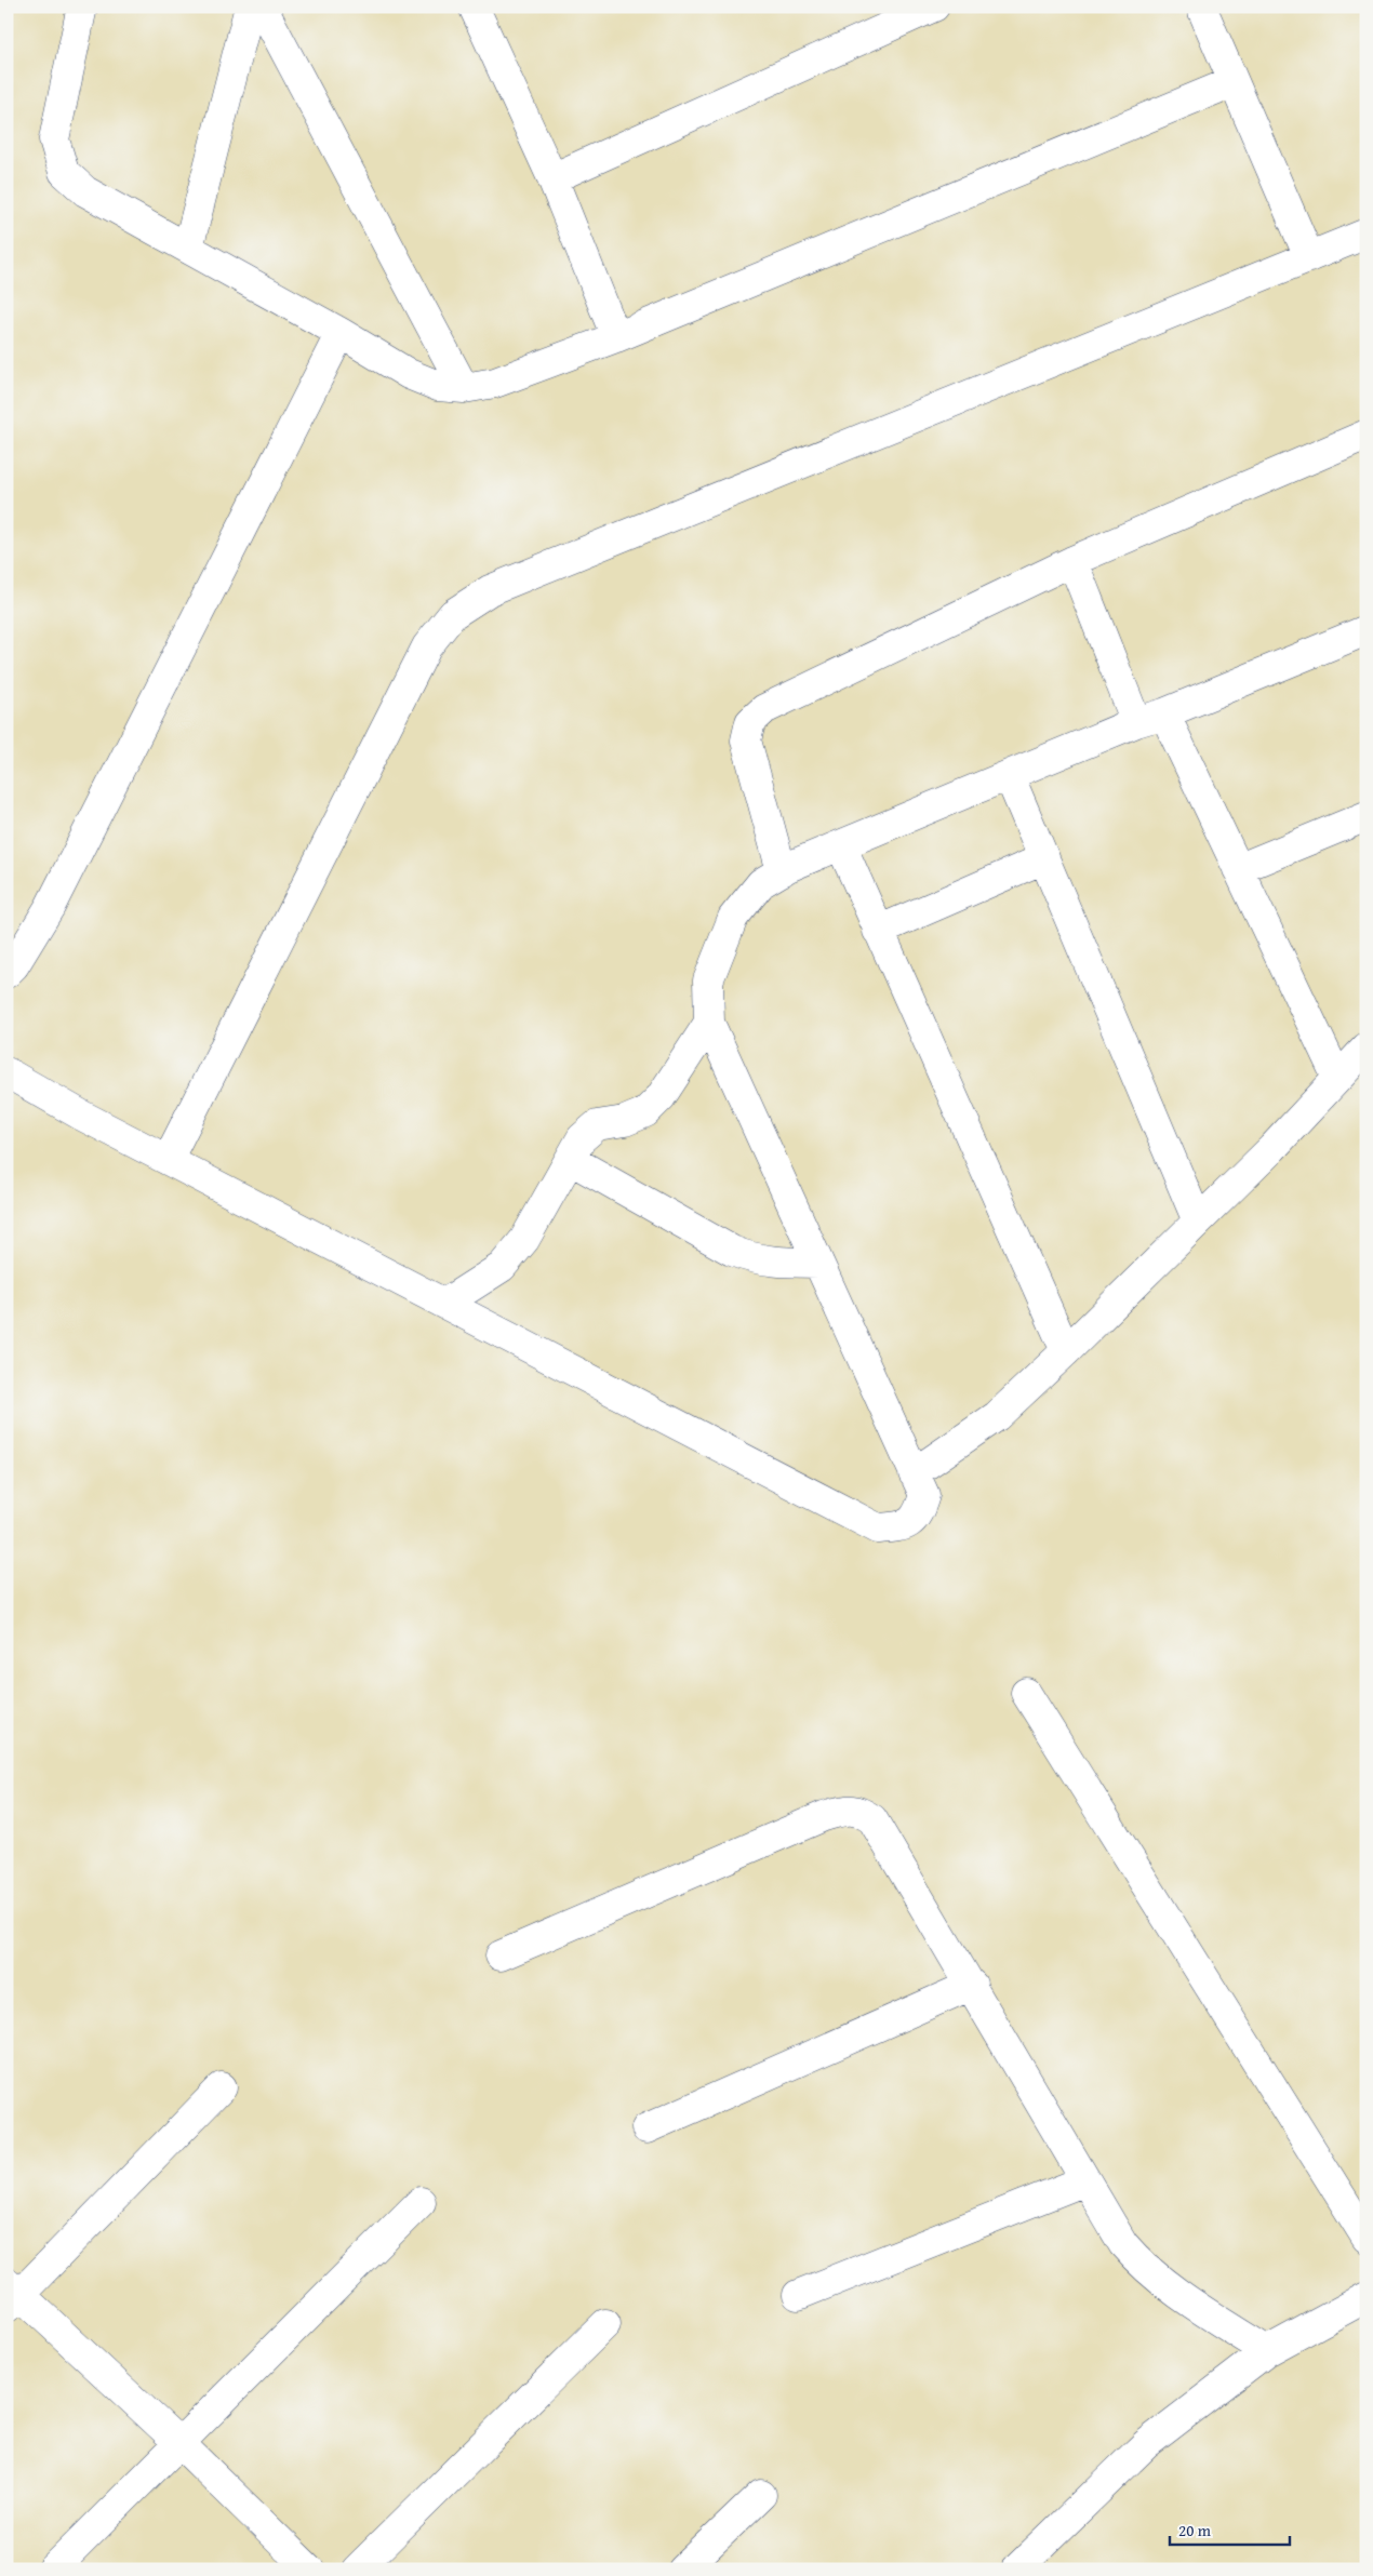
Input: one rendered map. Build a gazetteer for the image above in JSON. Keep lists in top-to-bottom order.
{
  "scale_bar": "20 m"
}
